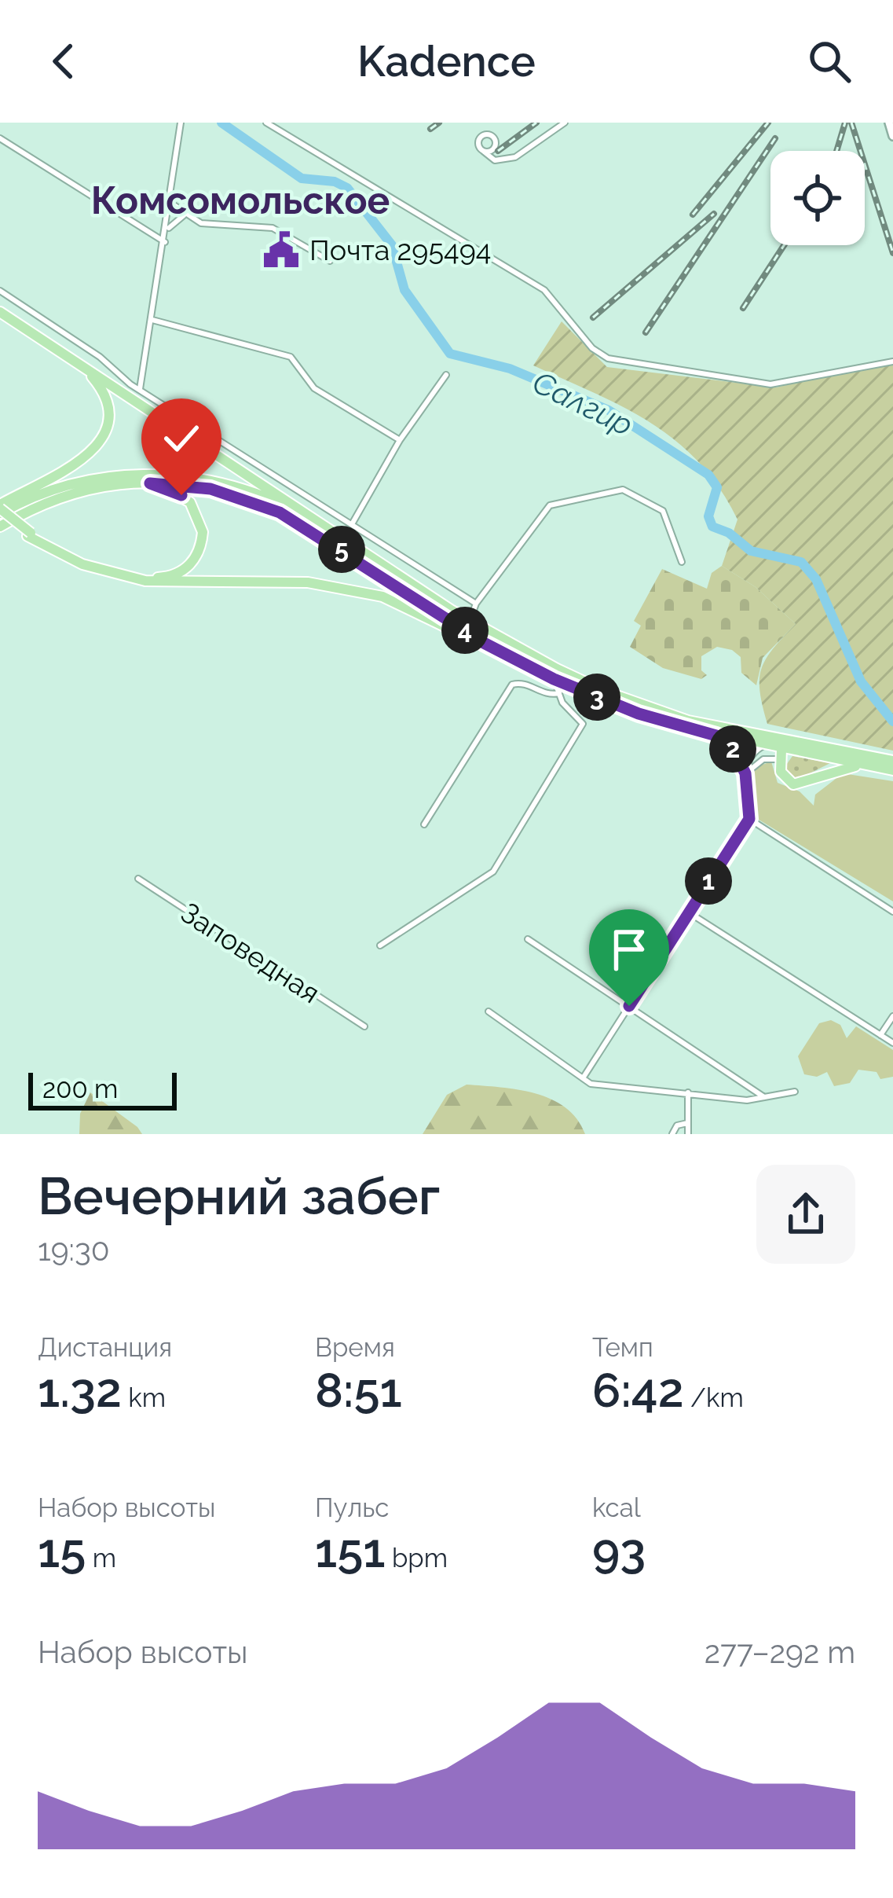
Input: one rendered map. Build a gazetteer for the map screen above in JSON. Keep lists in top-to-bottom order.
{
  "streets": {
    "street": ["Заповедная"]
  },
  "districts": ["Комсомольское"],
  "water": ["Салгир"],
  "places": {
    "public building": ["Почта 295494"]
  },
  "scale_bar": "200 m",
  "page": {
    "header": "Kadence",
    "pins": [
      "5",
      "4",
      "3",
      "2",
      "1"
    ],
    "scale": "200 m",
    "heading": ["Вечерний забег", "19:30"],
    "stats": [
      ["Дистанция", "1.32 km"],
      ["Время", "8:51"],
      ["Темп", "6:42 /km"],
      ["Набор высоты", "15 m"],
      ["Пульс", "151 bpm"],
      ["kcal", "93"]
    ],
    "chart": ["Набор высоты", "277–292 m"]
  }
}
